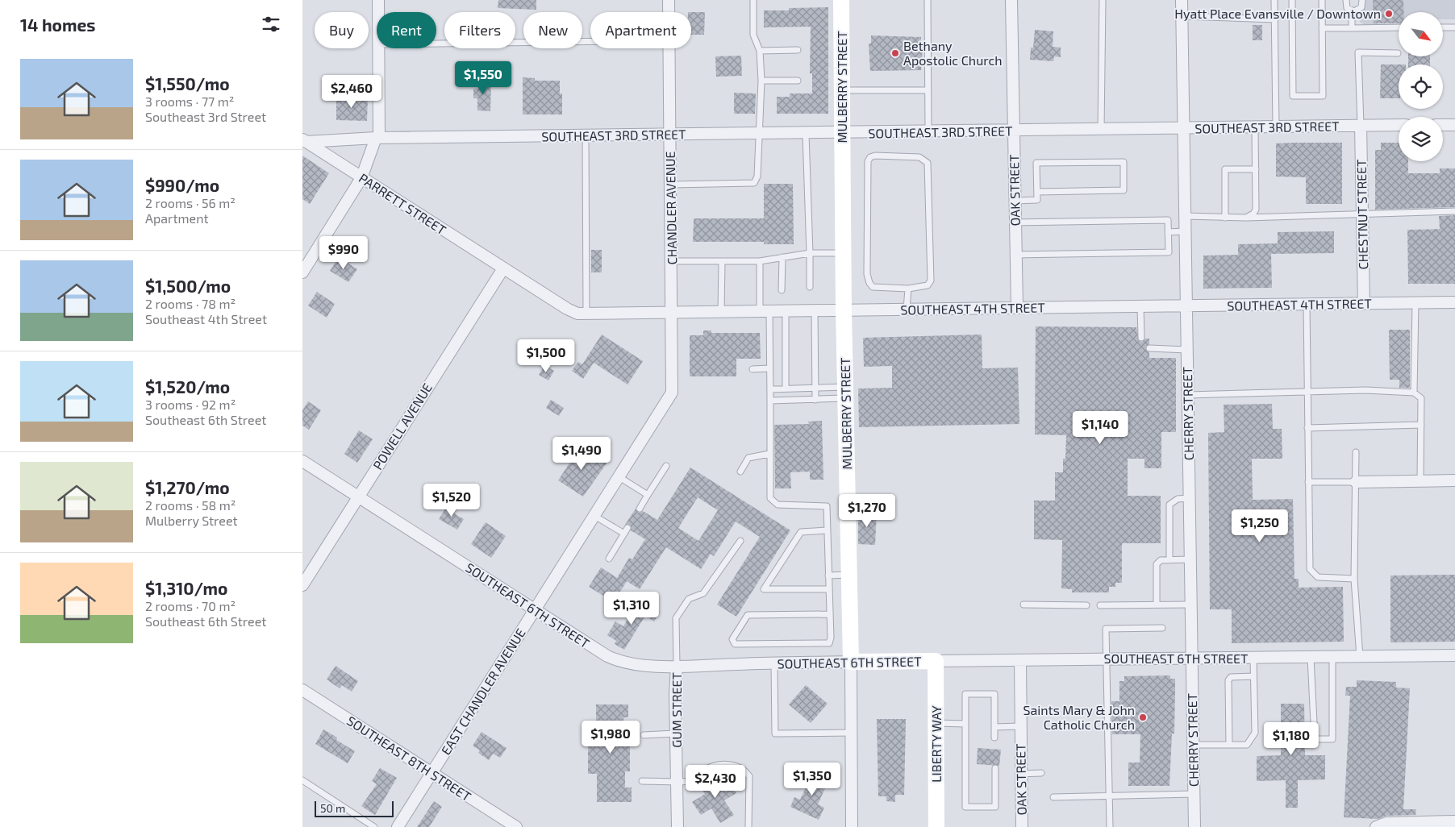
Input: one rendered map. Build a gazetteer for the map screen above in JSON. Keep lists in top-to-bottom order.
{
  "streets": {
    "street": [
      "MULBERRY STREET",
      "SOUTHEAST 3RD STREET",
      "OAK STREET",
      "PARRETT STREET",
      "CHANDLER AVENUE",
      "CHESTNUT STREET",
      "SOUTHEAST 4TH STREET",
      "CHERRY STREET",
      "POWELL AVENUE",
      "SOUTHEAST 6TH STREET",
      "EAST CHANDLER AVENUE",
      "GUM STREET",
      "LIBERTY WAY",
      "SOUTHEAST 8TH STREET"
    ]
  },
  "crossings": [
    ["MULBERRY STREET", "SOUTHEAST 3RD STREET"],
    ["MULBERRY STREET", "SOUTHEAST 4TH STREET"],
    ["MULBERRY STREET", "SOUTHEAST 6TH STREET"],
    ["SOUTHEAST 3RD STREET", "OAK STREET"],
    ["SOUTHEAST 3RD STREET", "PARRETT STREET"],
    ["SOUTHEAST 3RD STREET", "CHANDLER AVENUE"],
    ["SOUTHEAST 3RD STREET", "CHESTNUT STREET"],
    ["SOUTHEAST 3RD STREET", "CHERRY STREET"],
    ["OAK STREET", "SOUTHEAST 4TH STREET"],
    ["OAK STREET", "SOUTHEAST 6TH STREET"],
    ["PARRETT STREET", "SOUTHEAST 4TH STREET"],
    ["PARRETT STREET", "POWELL AVENUE"],
    ["CHANDLER AVENUE", "SOUTHEAST 4TH STREET"],
    ["CHANDLER AVENUE", "EAST CHANDLER AVENUE"],
    ["CHESTNUT STREET", "SOUTHEAST 4TH STREET"],
    ["SOUTHEAST 4TH STREET", "CHERRY STREET"],
    ["SOUTHEAST 4TH STREET", "POWELL AVENUE"],
    ["CHERRY STREET", "SOUTHEAST 6TH STREET"],
    ["POWELL AVENUE", "SOUTHEAST 6TH STREET"],
    ["SOUTHEAST 6TH STREET", "EAST CHANDLER AVENUE"],
    ["SOUTHEAST 6TH STREET", "GUM STREET"],
    ["SOUTHEAST 6TH STREET", "LIBERTY WAY"],
    ["EAST CHANDLER AVENUE", "SOUTHEAST 8TH STREET"]
  ],
  "places": ["Hyatt Place Evansville / Downtown", "Bethany Apostolic Church", "Saints Mary & John Catholic Church"],
  "scale_bar": "50 m",
  "north": "bottom right",
  "page": {
    "heading": "14 homes",
    "chip": [
      "Buy",
      "Rent",
      "Filters",
      "New",
      "Apartment"
    ],
    "list": [
      {
        "name": "$1,550/mo",
        "note": "3 rooms · 77 m² · Southeast 3rd Street"
      },
      {
        "name": "$990/mo",
        "note": "2 rooms · 56 m² · Apartment"
      },
      {
        "name": "$1,500/mo",
        "note": "2 rooms · 78 m² · Southeast 4th Street"
      },
      {
        "name": "$1,520/mo",
        "note": "3 rooms · 92 m² · Southeast 6th Street"
      },
      {
        "name": "$1,270/mo",
        "note": "2 rooms · 58 m² · Mulberry Street"
      },
      {
        "name": "$1,310/mo",
        "note": "2 rooms · 70 m² · Southeast 6th Street"
      }
    ],
    "price": [
      "$1,550",
      "$2,460",
      "$990",
      "$1,500",
      "$1,140",
      "$1,490",
      "$1,520",
      "$1,270",
      "$1,250",
      "$1,310",
      "$1,980",
      "$1,180",
      "$1,350",
      "$2,430"
    ],
    "scale": "50 m"
  }
}
